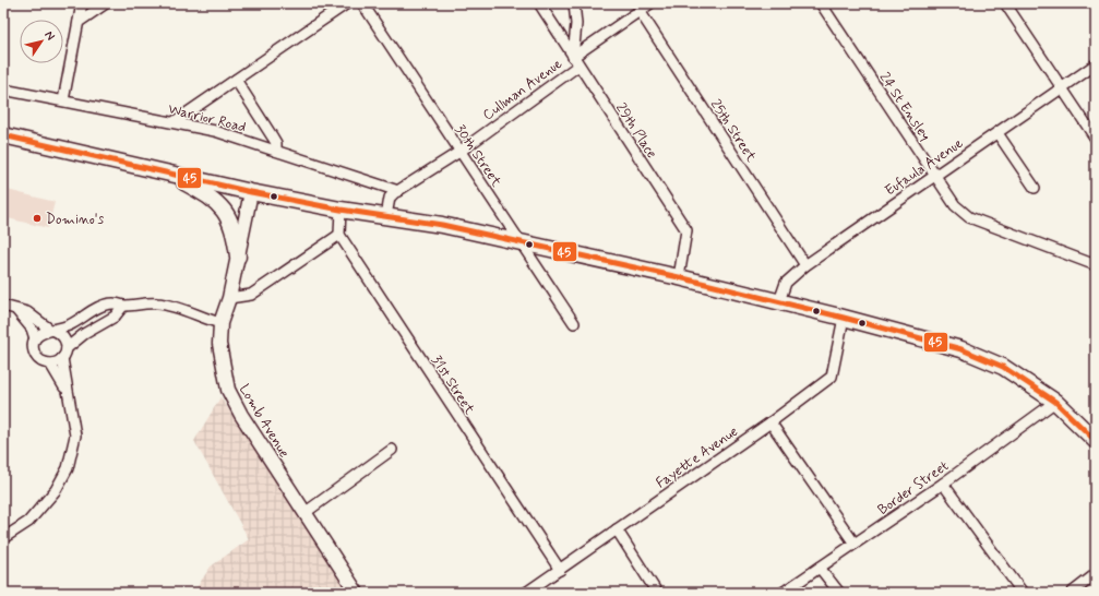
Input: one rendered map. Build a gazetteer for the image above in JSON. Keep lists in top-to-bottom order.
{
  "streets": {
    "main road": ["Lomb Avenue"],
    "street": [
      "Cullman Avenue",
      "24 St Ensley",
      "Warrior Road",
      "29th Place",
      "25th Street",
      "30th Street",
      "Eufaula Avenue",
      "31st Street",
      "Fayette Avenue",
      "Border Street"
    ]
  },
  "crossings": [
    ["Cullman Avenue", "Warrior Road"],
    ["Cullman Avenue", "29th Place"],
    ["Cullman Avenue", "25th Street"],
    ["Cullman Avenue", "30th Street"],
    ["24 St Ensley", "Eufaula Avenue"],
    ["25th Street", "Eufaula Avenue"],
    ["31st Street", "Fayette Avenue"]
  ],
  "places": ["Domino's"],
  "lines": ["transit line 45"],
  "north": "top right"
}
